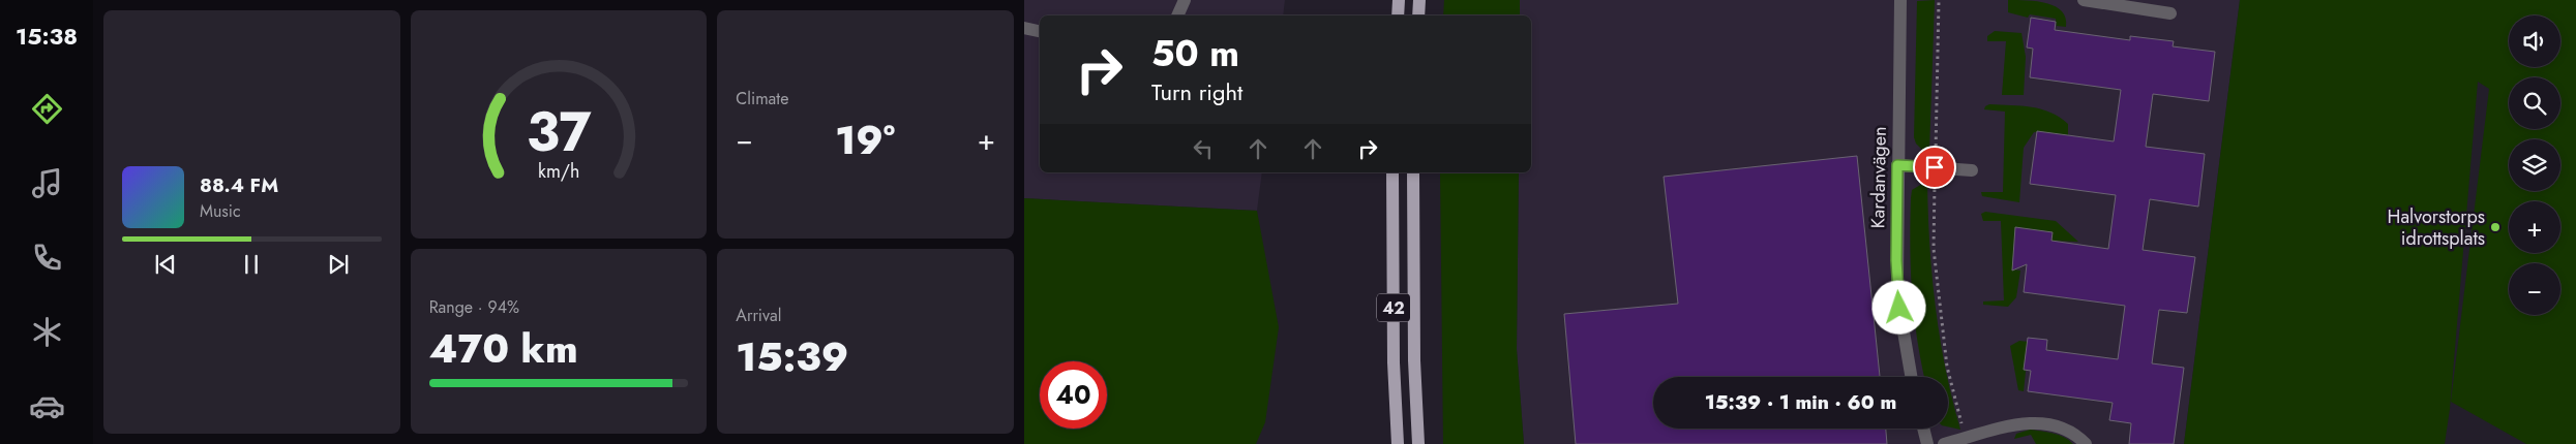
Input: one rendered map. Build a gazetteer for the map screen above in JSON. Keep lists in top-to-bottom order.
{
  "streets": {
    "main road": ["42"],
    "street": ["Kardanvägen"]
  },
  "places": ["Halvorstorps idrottsplats"],
  "page": {
    "tabs": "15:38",
    "tile": [
      "Climate",
      ["Range · 94%", "470 km"],
      ["Arrival", "15:39"]
    ],
    "map_buttons": ["+", "−"],
    "turn": ["50 m", "Turn right"],
    "heat": ["−", "19°", "+"],
    "song": ["88.4 FM", "Music"],
    "limit": "40",
    "trip": "15:39 · 1 min · 60 m",
    "gauge": ["37", "km/h"]
  }
}
